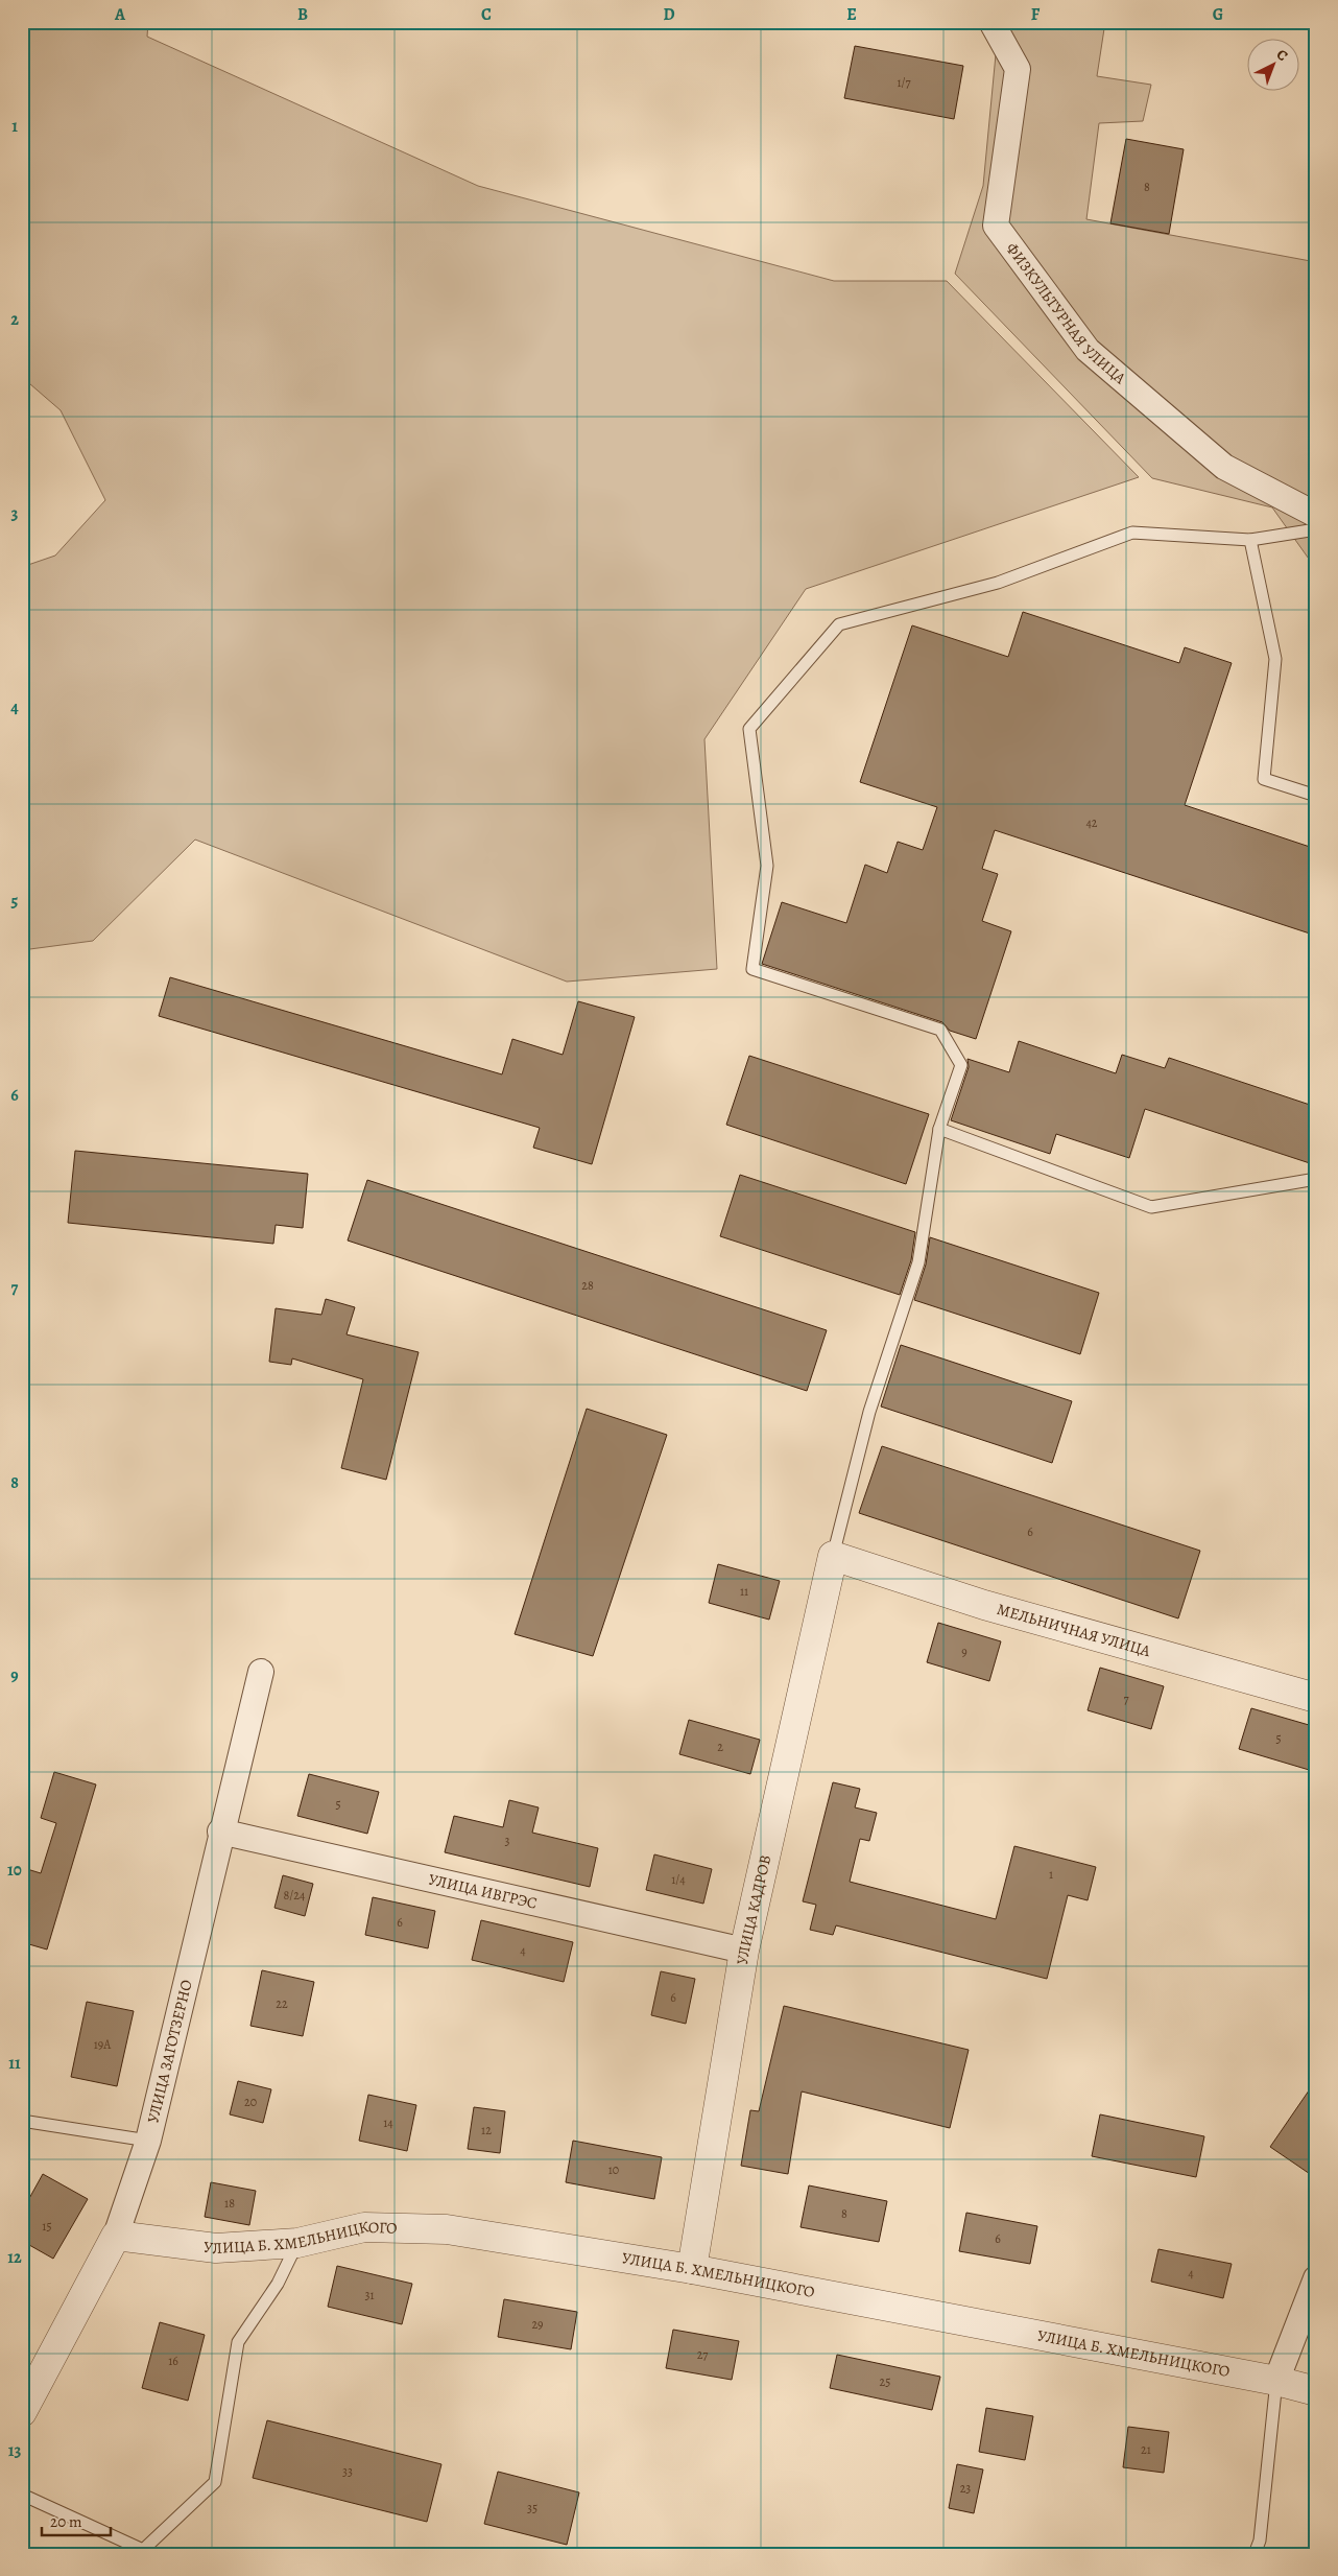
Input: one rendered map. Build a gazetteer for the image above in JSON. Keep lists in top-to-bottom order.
{
  "streets": {
    "street": [
      "ФИЗКУЛЬТУРНАЯ УЛИЦА",
      "МЕЛЬНИЧНАЯ УЛИЦА",
      "УЛИЦА ИВГРЭС",
      "УЛИЦА КАДРОВ",
      "УЛИЦА ЗАГОТЗЕРНО",
      "УЛИЦА Б. ХМЕЛЬНИЦКОГО"
    ]
  },
  "crossings": [
    ["МЕЛЬНИЧНАЯ УЛИЦА", "УЛИЦА КАДРОВ"],
    ["УЛИЦА ИВГРЭС", "УЛИЦА КАДРОВ"],
    ["УЛИЦА ИВГРЭС", "УЛИЦА ЗАГОТЗЕРНО"],
    ["УЛИЦА КАДРОВ", "УЛИЦА Б. ХМЕЛЬНИЦКОГО"],
    ["УЛИЦА ЗАГОТЗЕРНО", "УЛИЦА Б. ХМЕЛЬНИЦКОГО"]
  ],
  "house_numbers": [
    "1/7",
    "8",
    "42",
    "28",
    "6",
    "11",
    "9",
    "7",
    "5",
    "2",
    "5",
    "3",
    "1",
    "1/4",
    "8/24",
    "6",
    "4",
    "6",
    "22",
    "19А",
    "20",
    "14",
    "12",
    "10",
    "18",
    "8",
    "15",
    "6",
    "4",
    "31",
    "29",
    "27",
    "16",
    "25",
    "21",
    "33",
    "23",
    "35"
  ],
  "scale_bar": "20 m",
  "north": "top right",
  "grid": {
    "columns": [
      "A",
      "B",
      "C",
      "D",
      "E",
      "F",
      "G"
    ],
    "rows": [
      "1",
      "2",
      "3",
      "4",
      "5",
      "6",
      "7",
      "8",
      "9",
      "10",
      "11",
      "12",
      "13"
    ]
  }
}
